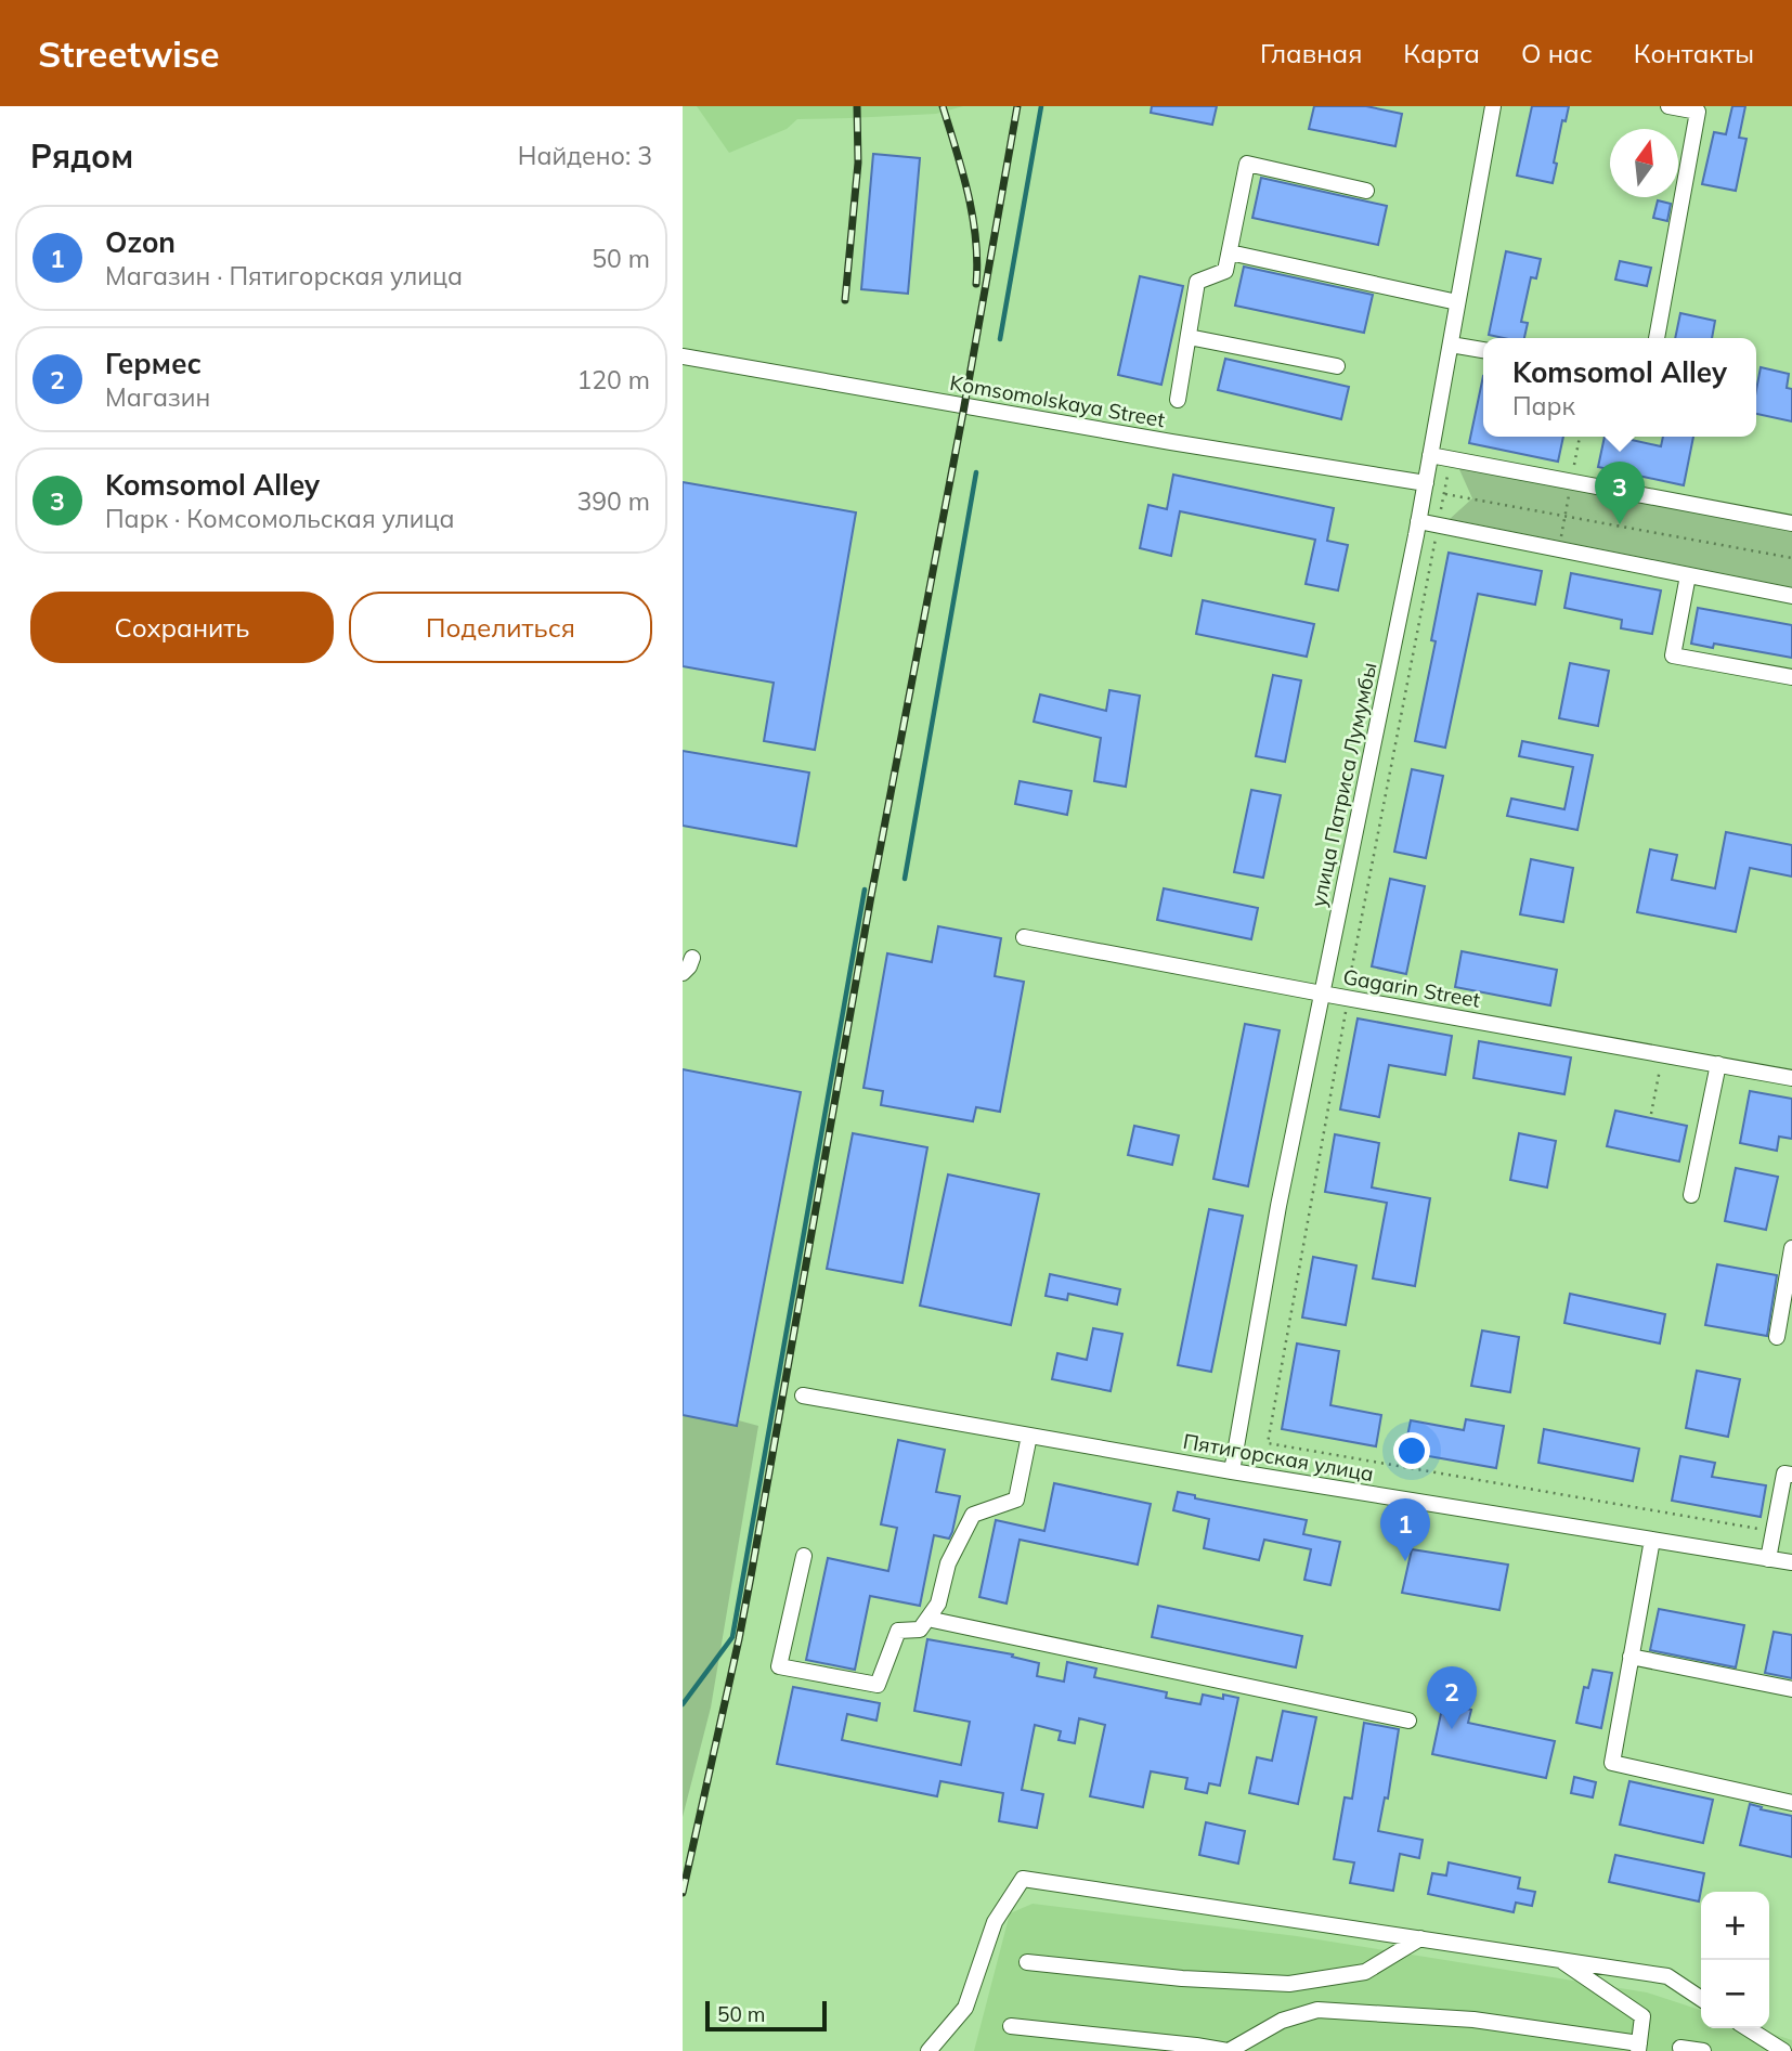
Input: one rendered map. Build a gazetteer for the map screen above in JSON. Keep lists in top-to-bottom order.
{
  "streets": {
    "street": [
      "Komsomolskaya Street",
      "улица Патриса Лумумбы",
      "Gagarin Street",
      "Пятигорская улица"
    ]
  },
  "crossings": [
    ["Komsomolskaya Street", "улица Патриса Лумумбы"],
    ["улица Патриса Лумумбы", "Gagarin Street"],
    ["улица Патриса Лумумбы", "Пятигорская улица"]
  ],
  "scale_bar": "50 m",
  "north": "top",
  "page": {
    "header": "Streetwise",
    "nav": [
      "Главная",
      "Карта",
      "О нас",
      "Контакты"
    ],
    "heading": ["Рядом", "Найдено: 3"],
    "list": [
      {
        "mark": "1",
        "name": "Ozon",
        "note": "Магазин · Пятигорская улица",
        "value": "50 m"
      },
      {
        "mark": "2",
        "name": "Гермес",
        "note": "Магазин",
        "value": "120 m"
      },
      {
        "mark": "3",
        "name": "Komsomol Alley",
        "note": "Парк · Комсомольская улица",
        "value": "390 m"
      }
    ],
    "popup": ["Komsomol Alley", "Парк"],
    "pins": ["3", "1", "2"],
    "buttons": ["Сохранить", "Поделиться"],
    "map_buttons": ["+", "−"],
    "scale": "50 m"
  }
}
